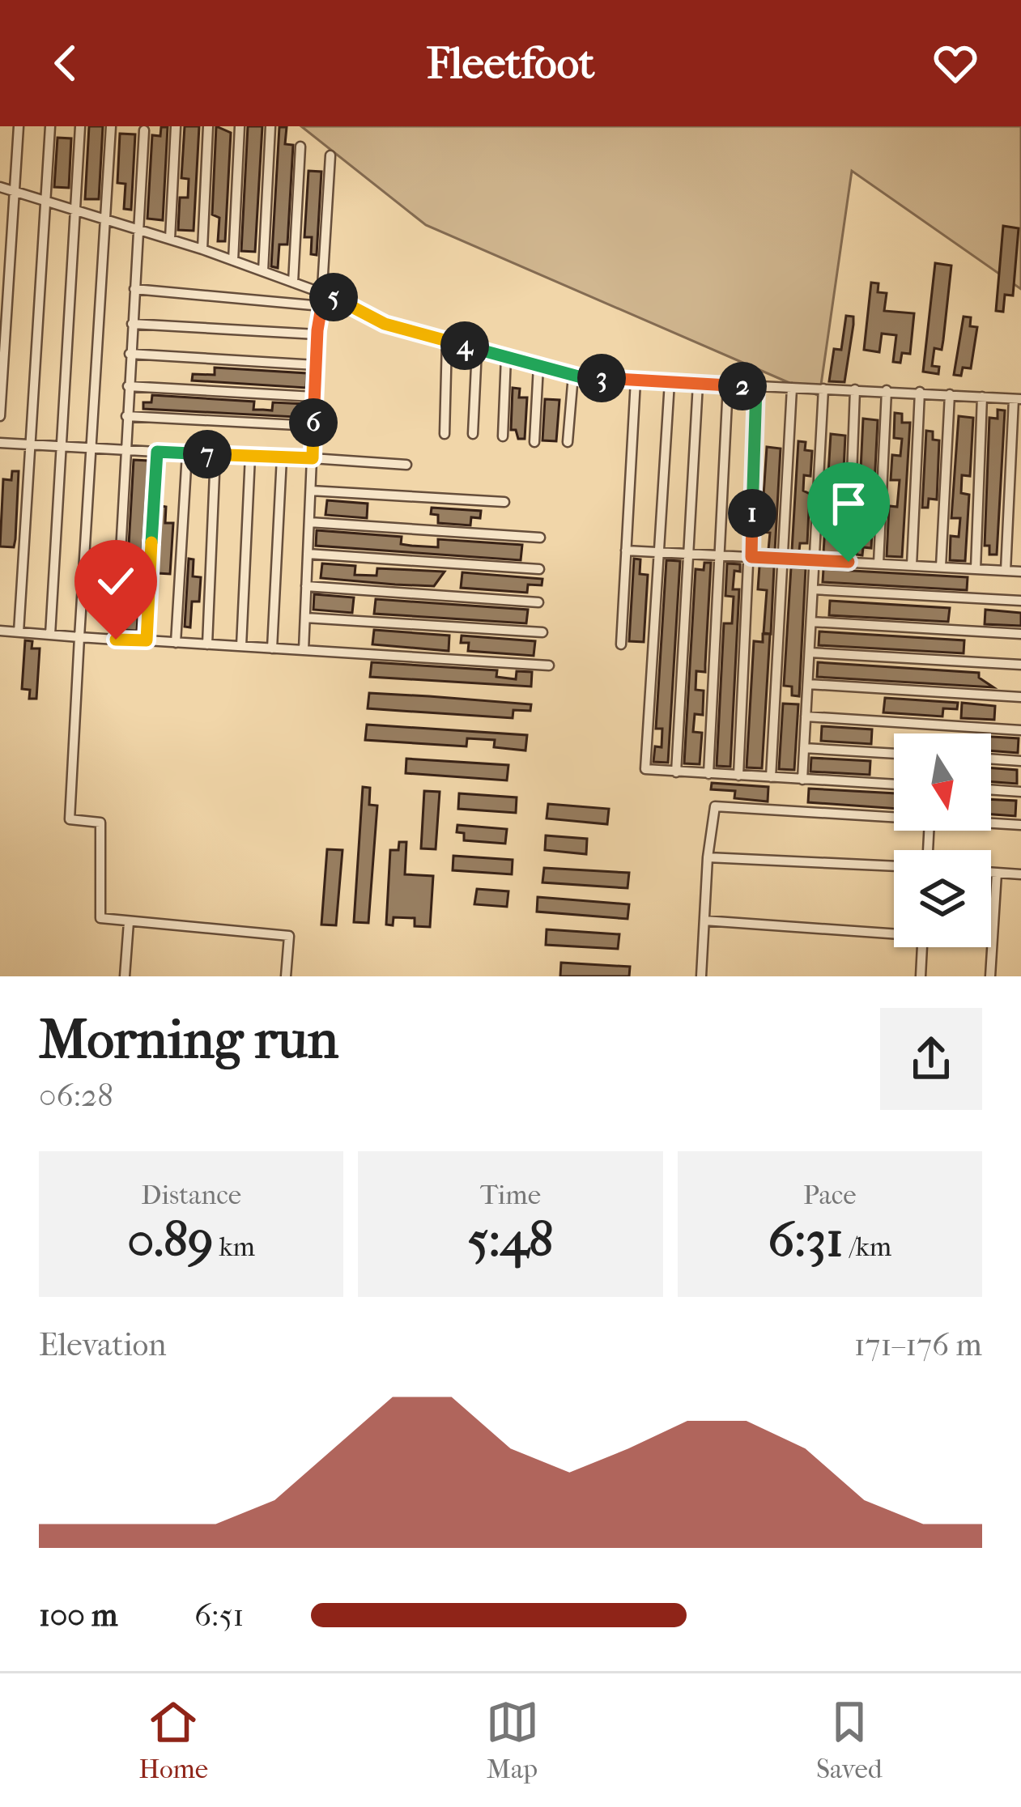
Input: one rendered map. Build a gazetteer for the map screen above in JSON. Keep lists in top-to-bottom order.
{
  "north": "bottom",
  "page": {
    "header": "Fleetfoot",
    "pins": [
      "5",
      "4",
      "3",
      "2",
      "6",
      "7",
      "1"
    ],
    "heading": ["Morning run", "06:28"],
    "stats": [
      ["Distance", "0.89 km"],
      ["Time", "5:48"],
      ["Pace", "6:31 /km"]
    ],
    "chart": ["Elevation", "171–176 m"],
    "list": [
      {
        "name": "100 m",
        "note": "6:51"
      }
    ],
    "tabs": ["Home", "Map", "Saved"]
  }
}
